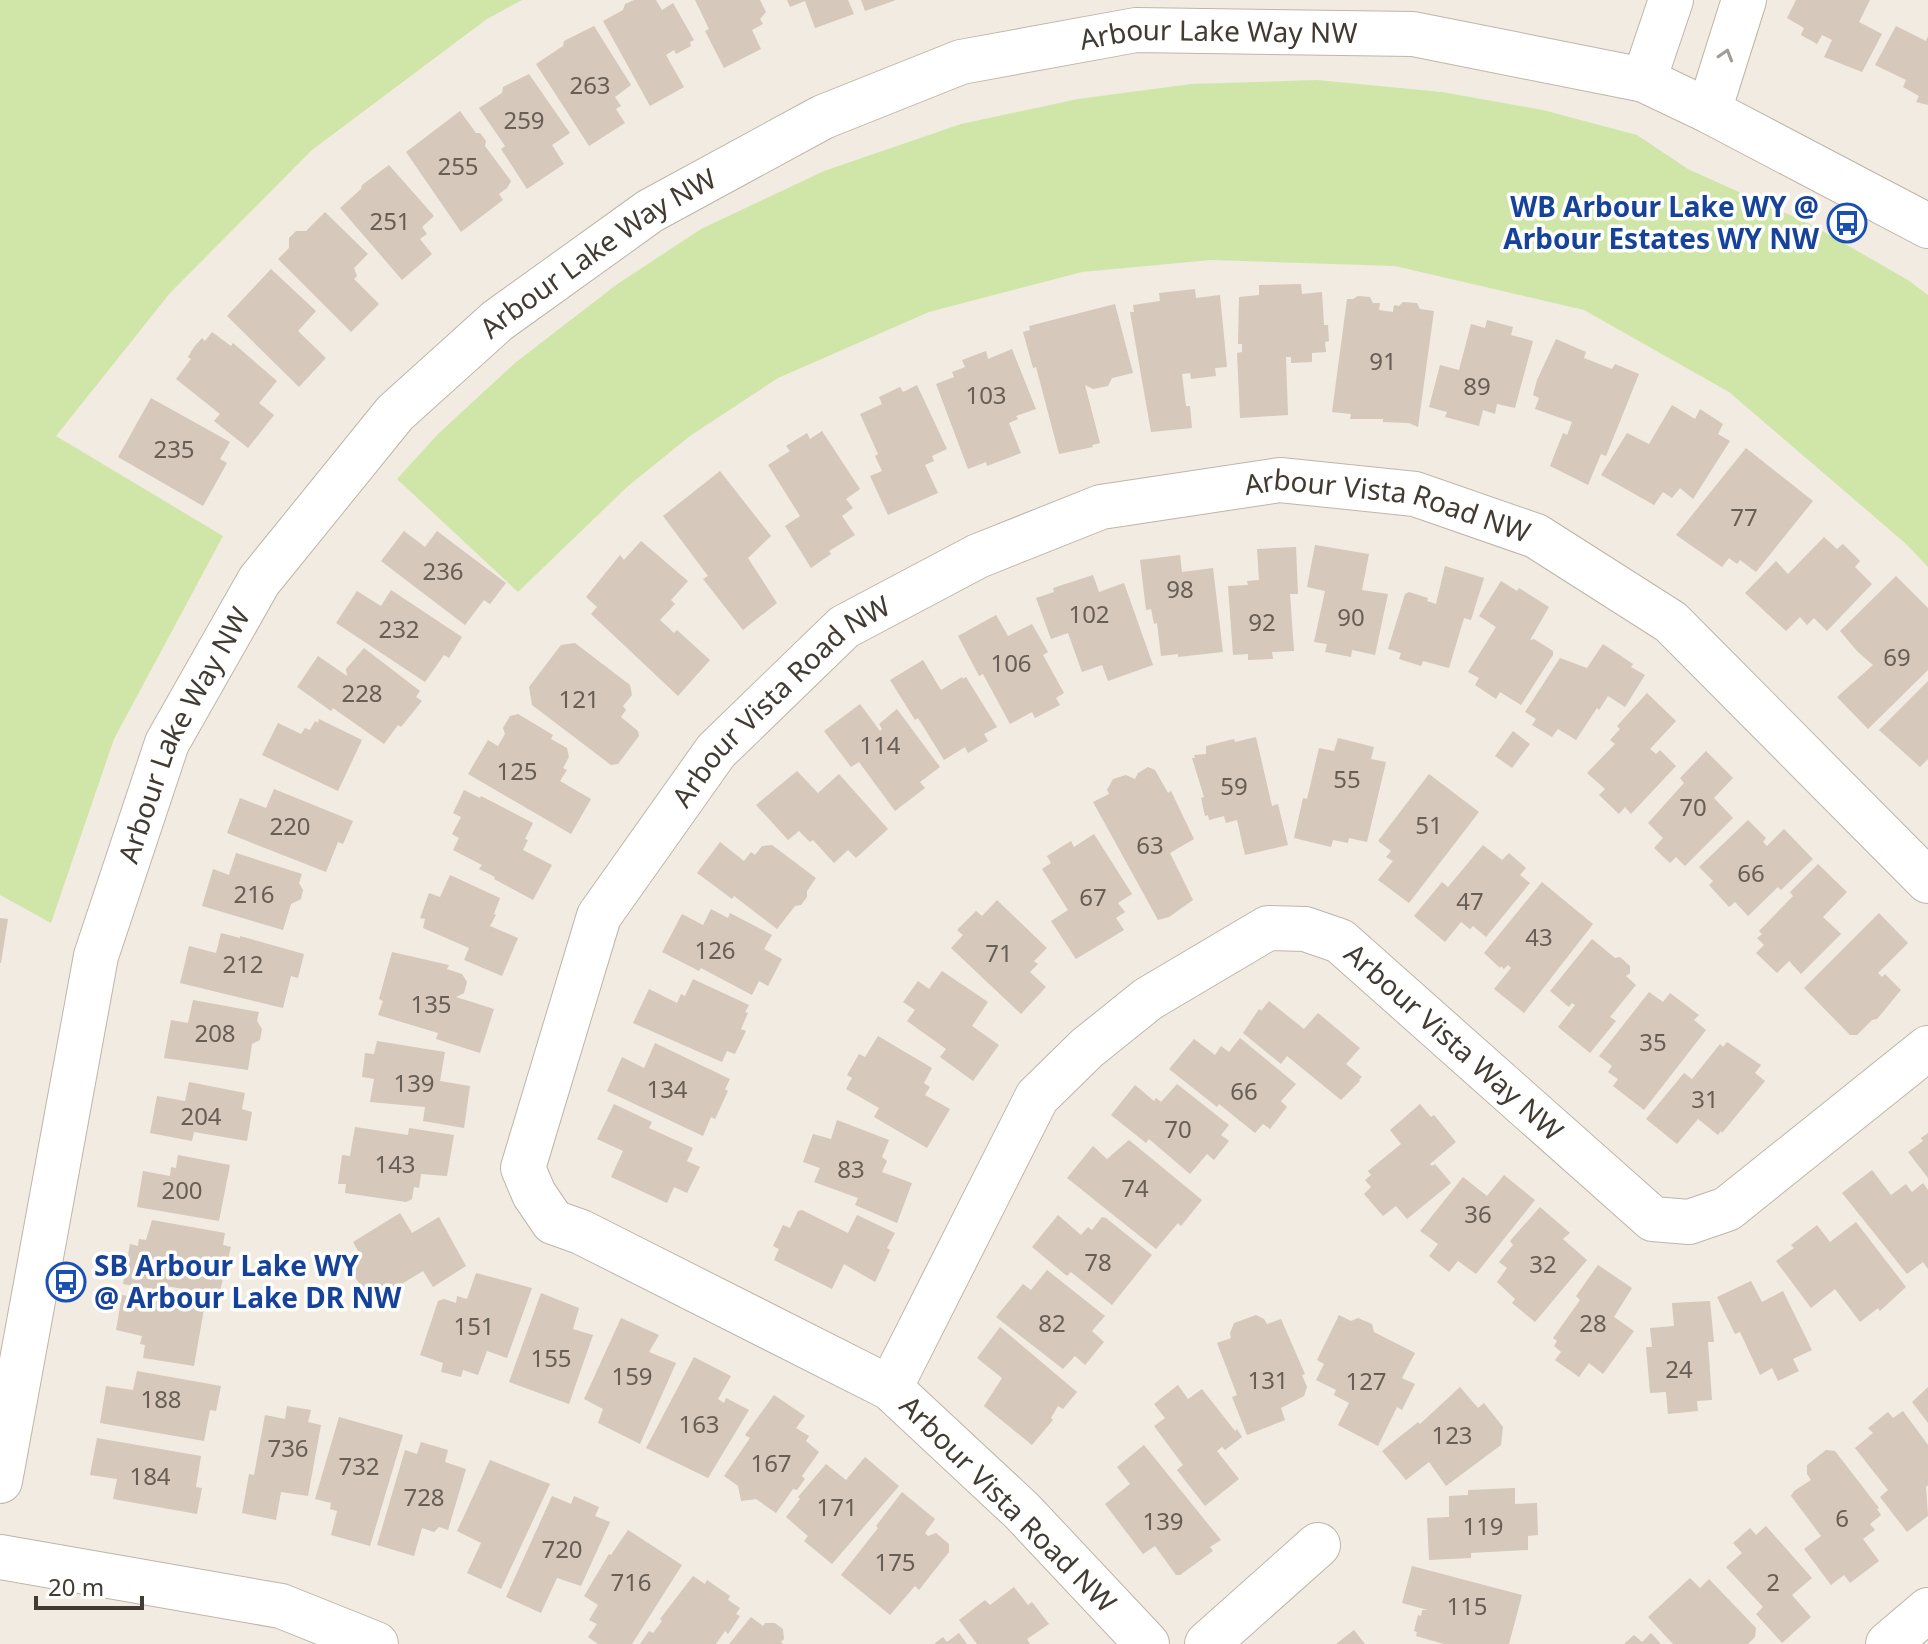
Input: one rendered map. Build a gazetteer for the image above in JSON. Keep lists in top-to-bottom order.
{
  "streets": {
    "street": ["Arbour Lake Way NW", "Arbour Vista Road NW", "Arbour Vista Way NW"]
  },
  "crossings": [
    ["Arbour Vista Road NW", "Arbour Vista Way NW"]
  ],
  "places": {
    "bus stop": ["WB Arbour Lake WY @ Arbour Estates WY NW", "SB Arbour Lake WY @ Arbour Lake DR NW"]
  },
  "house_numbers": [
    "263",
    "259",
    "255",
    "251",
    "91",
    "89",
    "103",
    "235",
    "77",
    "236",
    "98",
    "102",
    "90",
    "92",
    "232",
    "69",
    "106",
    "228",
    "121",
    "114",
    "125",
    "55",
    "59",
    "70",
    "51",
    "220",
    "63",
    "66",
    "216",
    "67",
    "47",
    "43",
    "126",
    "71",
    "212",
    "135",
    "208",
    "35",
    "139",
    "134",
    "66",
    "31",
    "204",
    "70",
    "143",
    "83",
    "74",
    "200",
    "36",
    "78",
    "32",
    "82",
    "28",
    "151",
    "155",
    "24",
    "159",
    "131",
    "127",
    "188",
    "163",
    "123",
    "736",
    "167",
    "732",
    "184",
    "728",
    "171",
    "6",
    "139",
    "119",
    "720",
    "175",
    "716",
    "2",
    "115"
  ],
  "scale_bar": "20 m"
}
